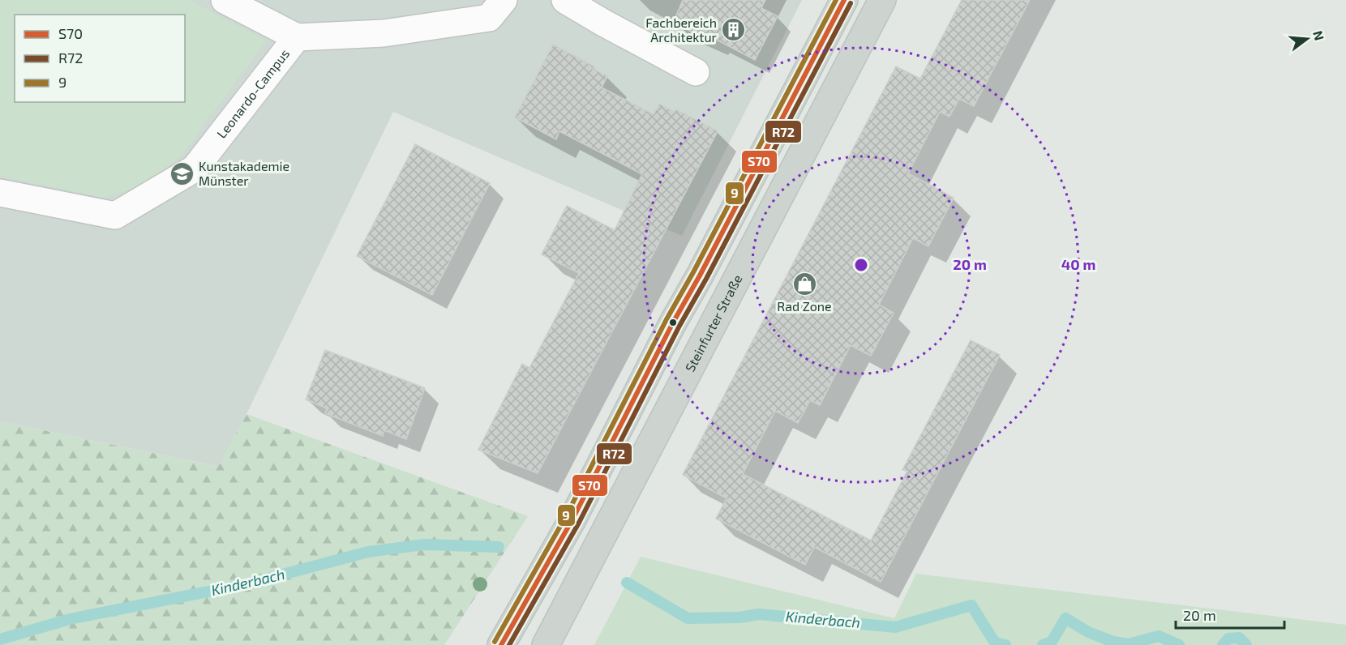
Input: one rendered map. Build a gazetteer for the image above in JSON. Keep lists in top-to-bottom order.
{
  "streets": {
    "main road": ["Steinfurter Straße"],
    "lane": ["Leonardo-Campus"]
  },
  "water": ["Kinderbach"],
  "places": {
    "building": ["Fachbereich Architektur"],
    "school or university": ["Kunstakademie Münster"],
    "shop": ["Rad Zone"]
  },
  "lines": ["transit line S70", "transit line 9", "transit line R72"],
  "legend": ["S70", "R72", "9"],
  "scale_bar": "20 m",
  "north": "right",
  "rings": ["20 m", "40 m"]
}
